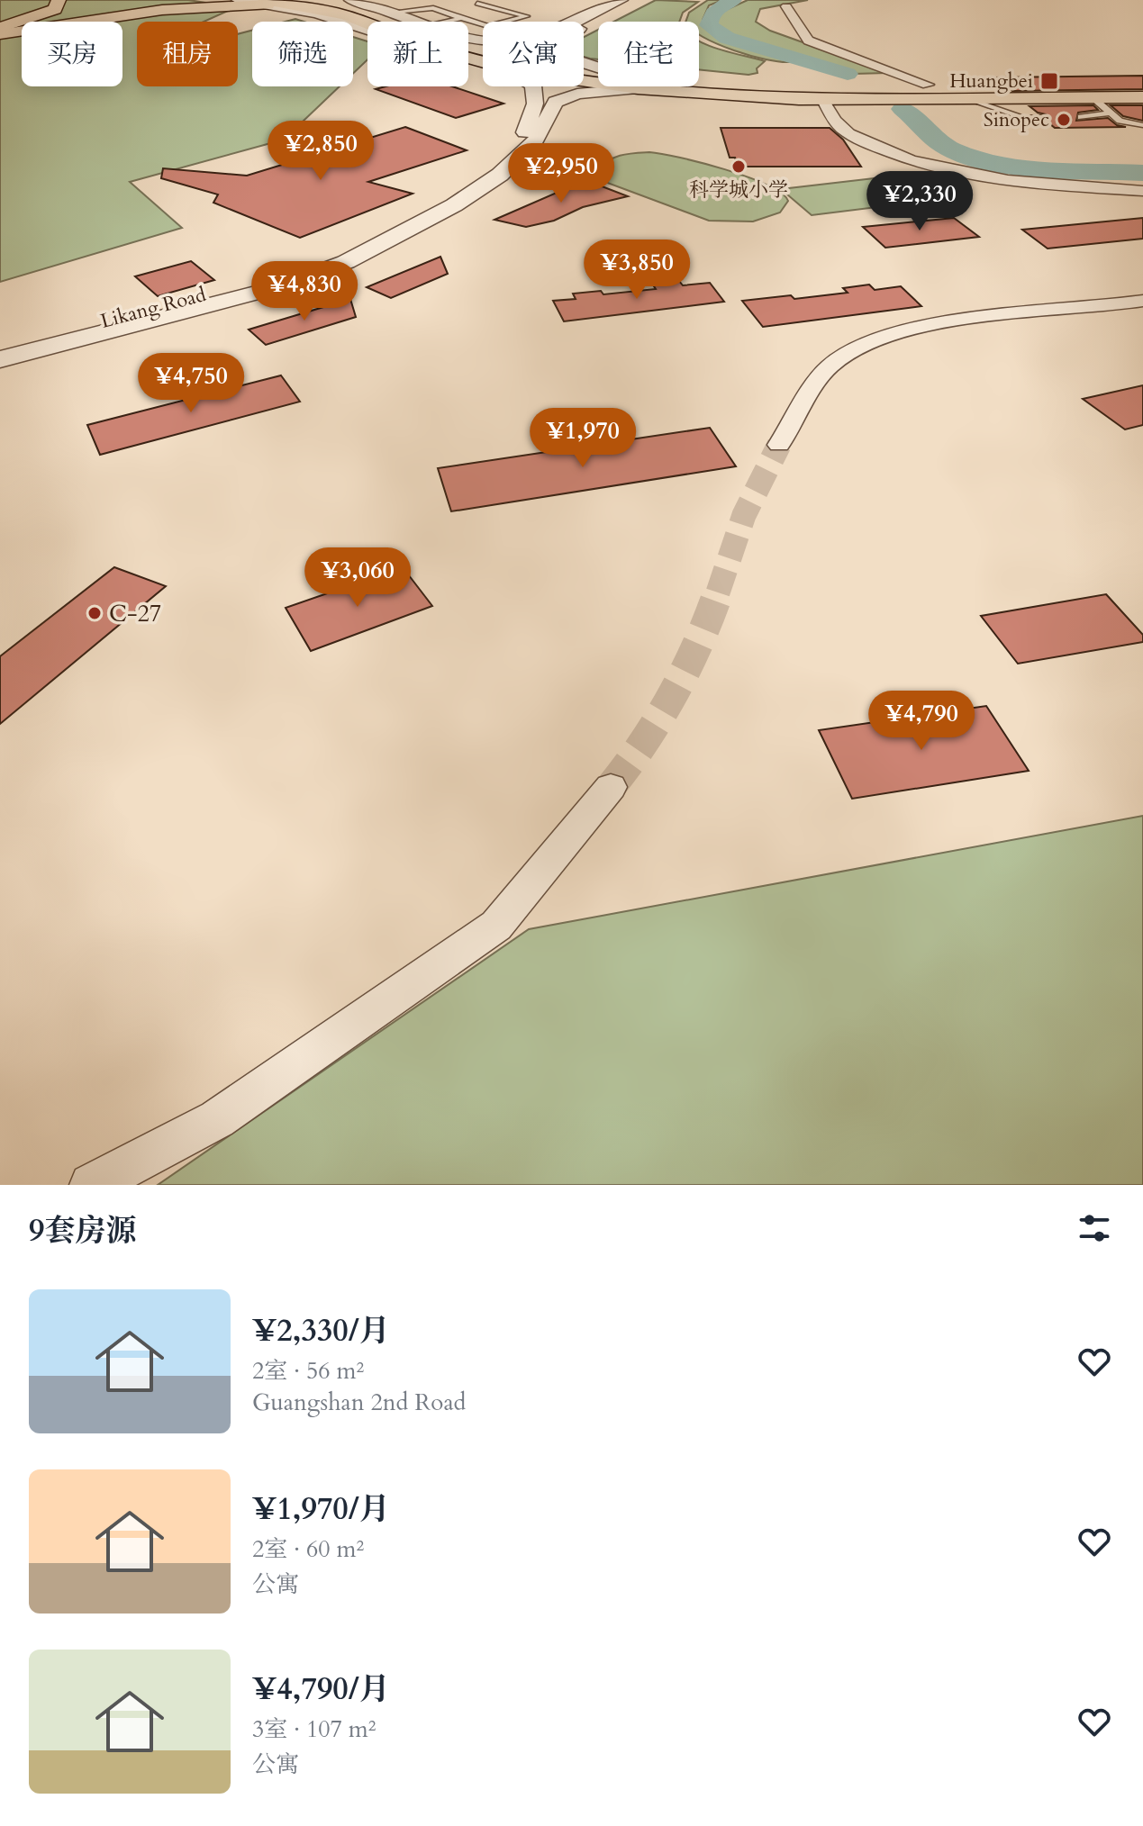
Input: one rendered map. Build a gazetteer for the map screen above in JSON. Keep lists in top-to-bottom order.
{
  "streets": {
    "street": ["Likang Road"]
  },
  "places": {
    "transit": ["Huangbei"],
    "other": ["Sinopec", "科学城小学", "C-27"]
  },
  "page": {
    "chip": [
      "买房",
      "租房",
      "筛选",
      "新上",
      "公寓",
      "住宅"
    ],
    "price": [
      "¥2,850",
      "¥2,950",
      "¥2,330",
      "¥3,850",
      "¥4,830",
      "¥4,750",
      "¥1,970",
      "¥3,060",
      "¥4,790"
    ],
    "heading": "9套房源",
    "list": [
      {
        "name": "¥2,330/月",
        "note": "2室 · 56 m² · Guangshan 2nd Road"
      },
      {
        "name": "¥1,970/月",
        "note": "2室 · 60 m² · 公寓"
      },
      {
        "name": "¥4,790/月",
        "note": "3室 · 107 m² · 公寓"
      }
    ]
  }
}
